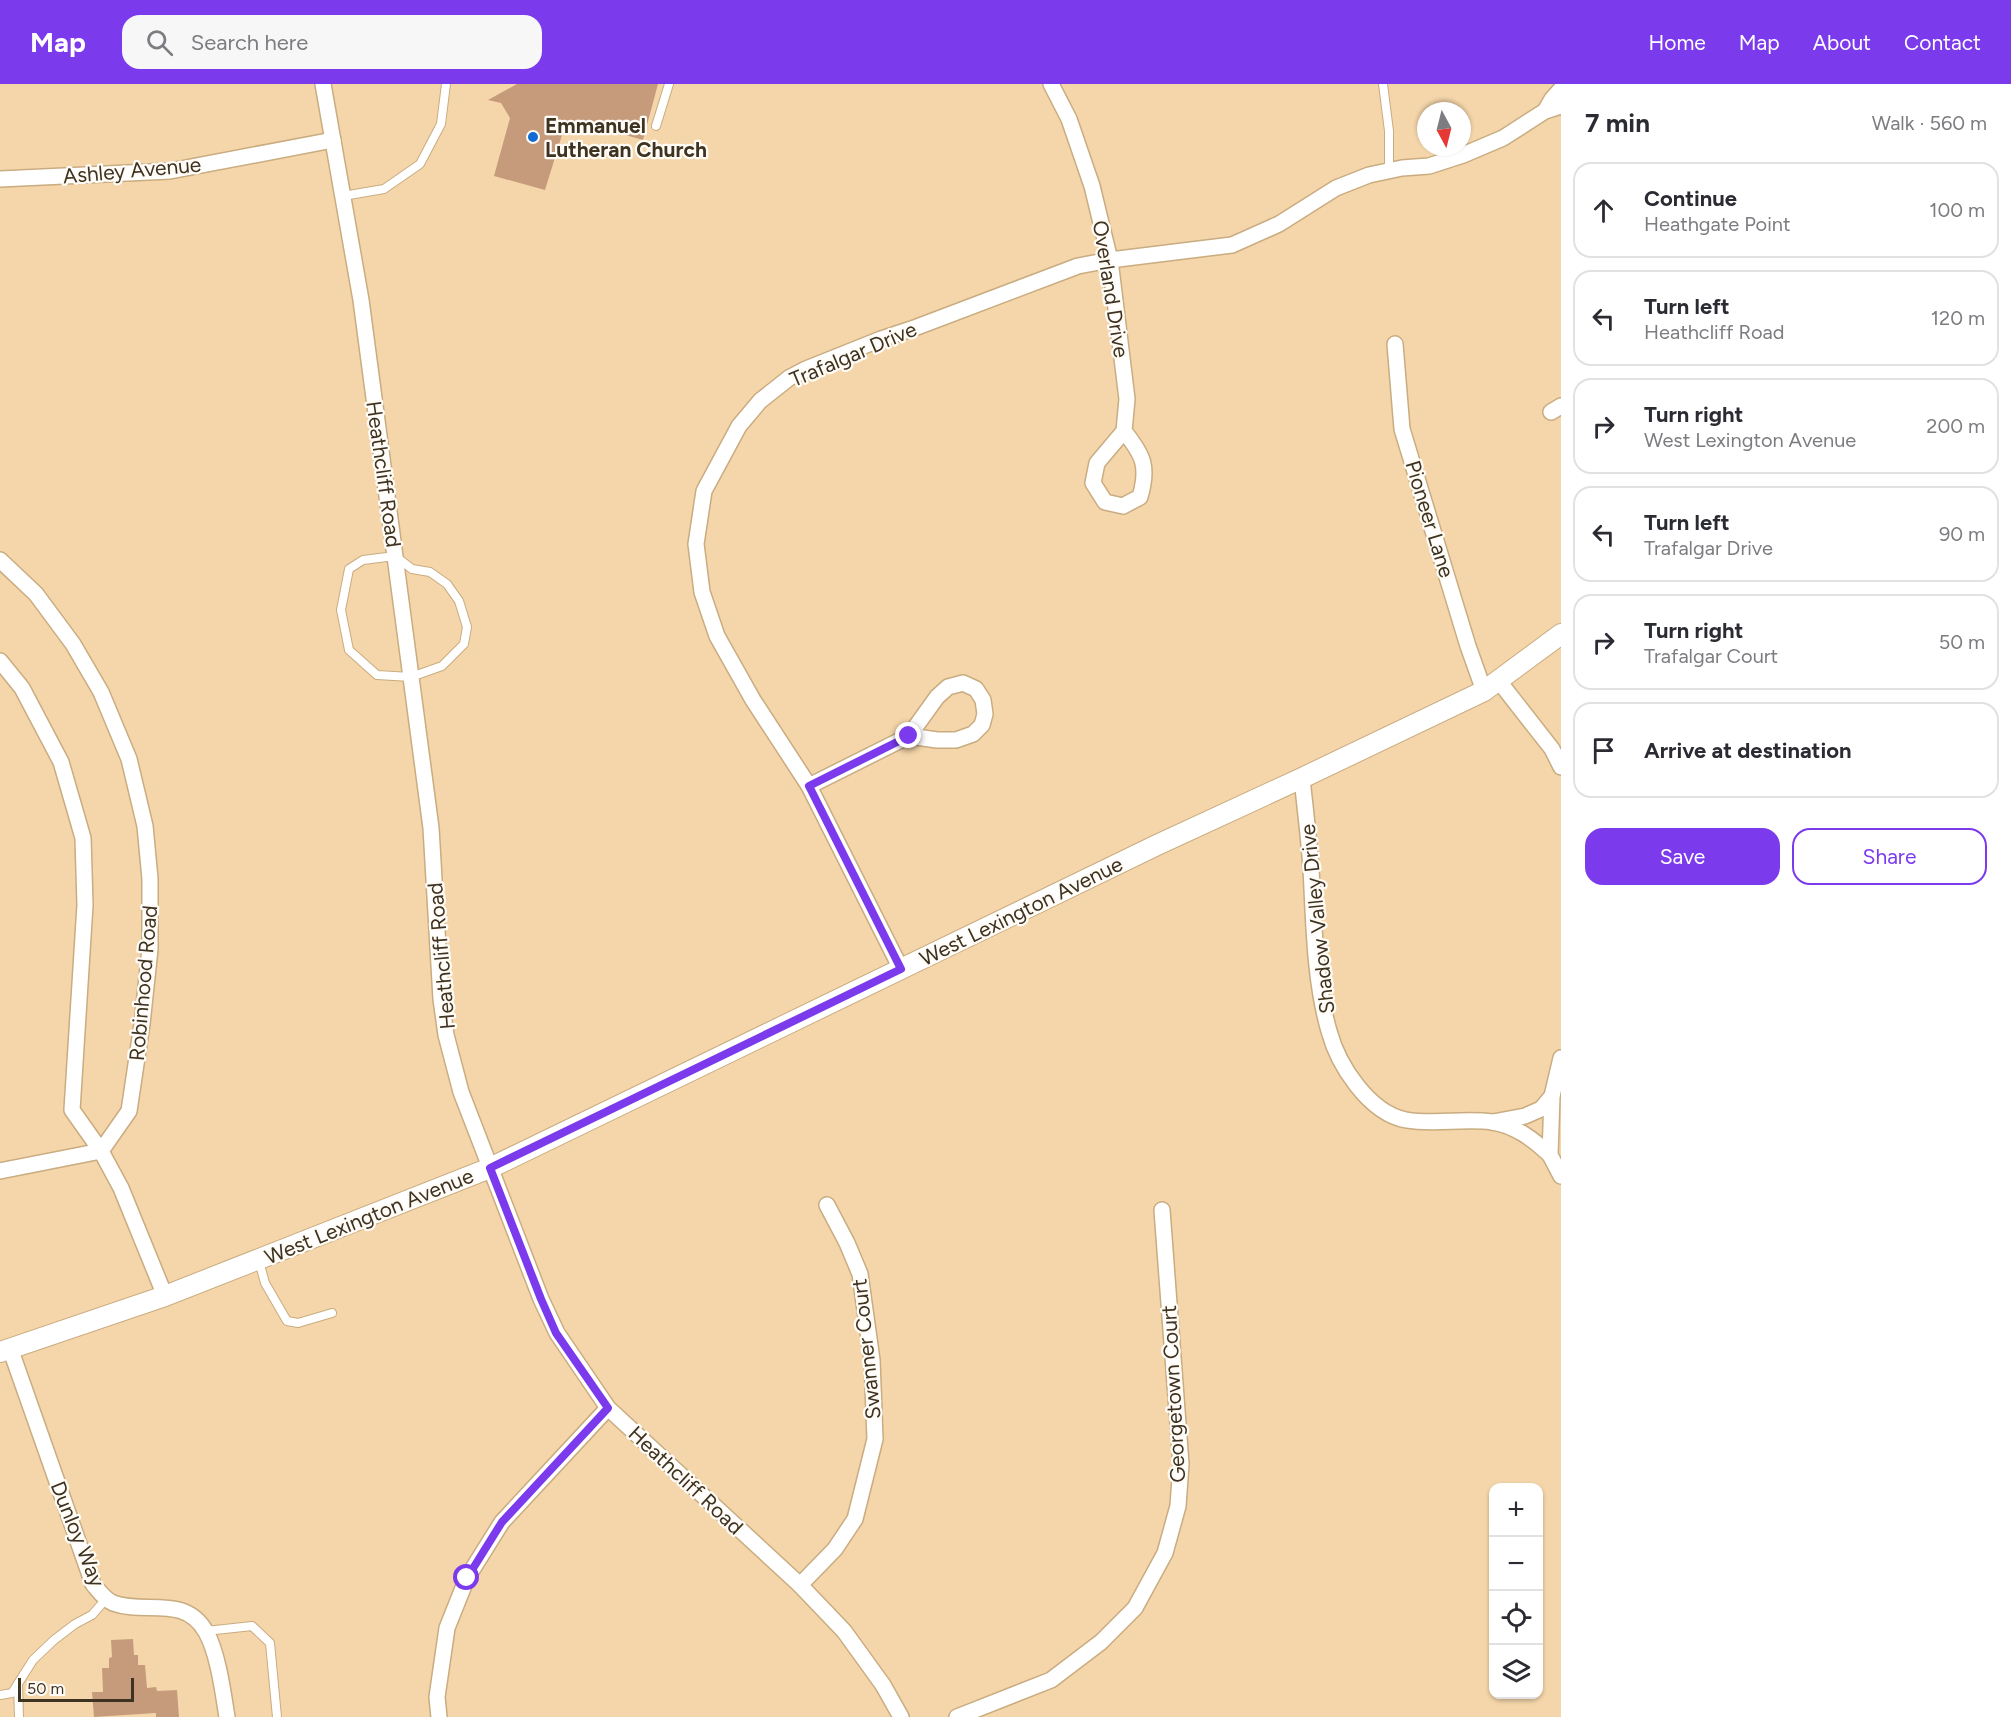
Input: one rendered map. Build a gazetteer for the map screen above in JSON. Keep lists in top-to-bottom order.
{
  "streets": {
    "street": [
      "Ashley Avenue",
      "Overland Drive",
      "Trafalgar Drive",
      "Heathcliff Road",
      "Pioneer Lane",
      "West Lexington Avenue",
      "Shadow Valley Drive",
      "Robinhood Road",
      "Swanner Court",
      "Georgetown Court",
      "Dunloy Way"
    ]
  },
  "crossings": [
    ["Ashley Avenue", "Heathcliff Road"],
    ["Overland Drive", "Trafalgar Drive"],
    ["Trafalgar Drive", "West Lexington Avenue"],
    ["Heathcliff Road", "West Lexington Avenue"],
    ["Heathcliff Road", "Swanner Court"],
    ["Pioneer Lane", "West Lexington Avenue"],
    ["West Lexington Avenue", "Shadow Valley Drive"],
    ["West Lexington Avenue", "Dunloy Way"]
  ],
  "places": ["Emmanuel Lutheran Church"],
  "scale_bar": "50 m",
  "north": "bottom",
  "page": {
    "header": "Map",
    "search": "Search here",
    "nav": [
      "Home",
      "Map",
      "About",
      "Contact"
    ],
    "heading": ["7 min", "Walk · 560 m"],
    "list": [
      ["Continue", "Heathgate Point", "100 m"],
      ["Turn left", "Heathcliff Road", "120 m"],
      ["Turn right", "West Lexington Avenue", "200 m"],
      ["Turn left", "Trafalgar Drive", "90 m"],
      ["Turn right", "Trafalgar Court", "50 m"],
      "Arrive at destination"
    ],
    "buttons": ["Save", "Share"],
    "map_buttons": ["+", "−"],
    "scale": "50 m"
  }
}
